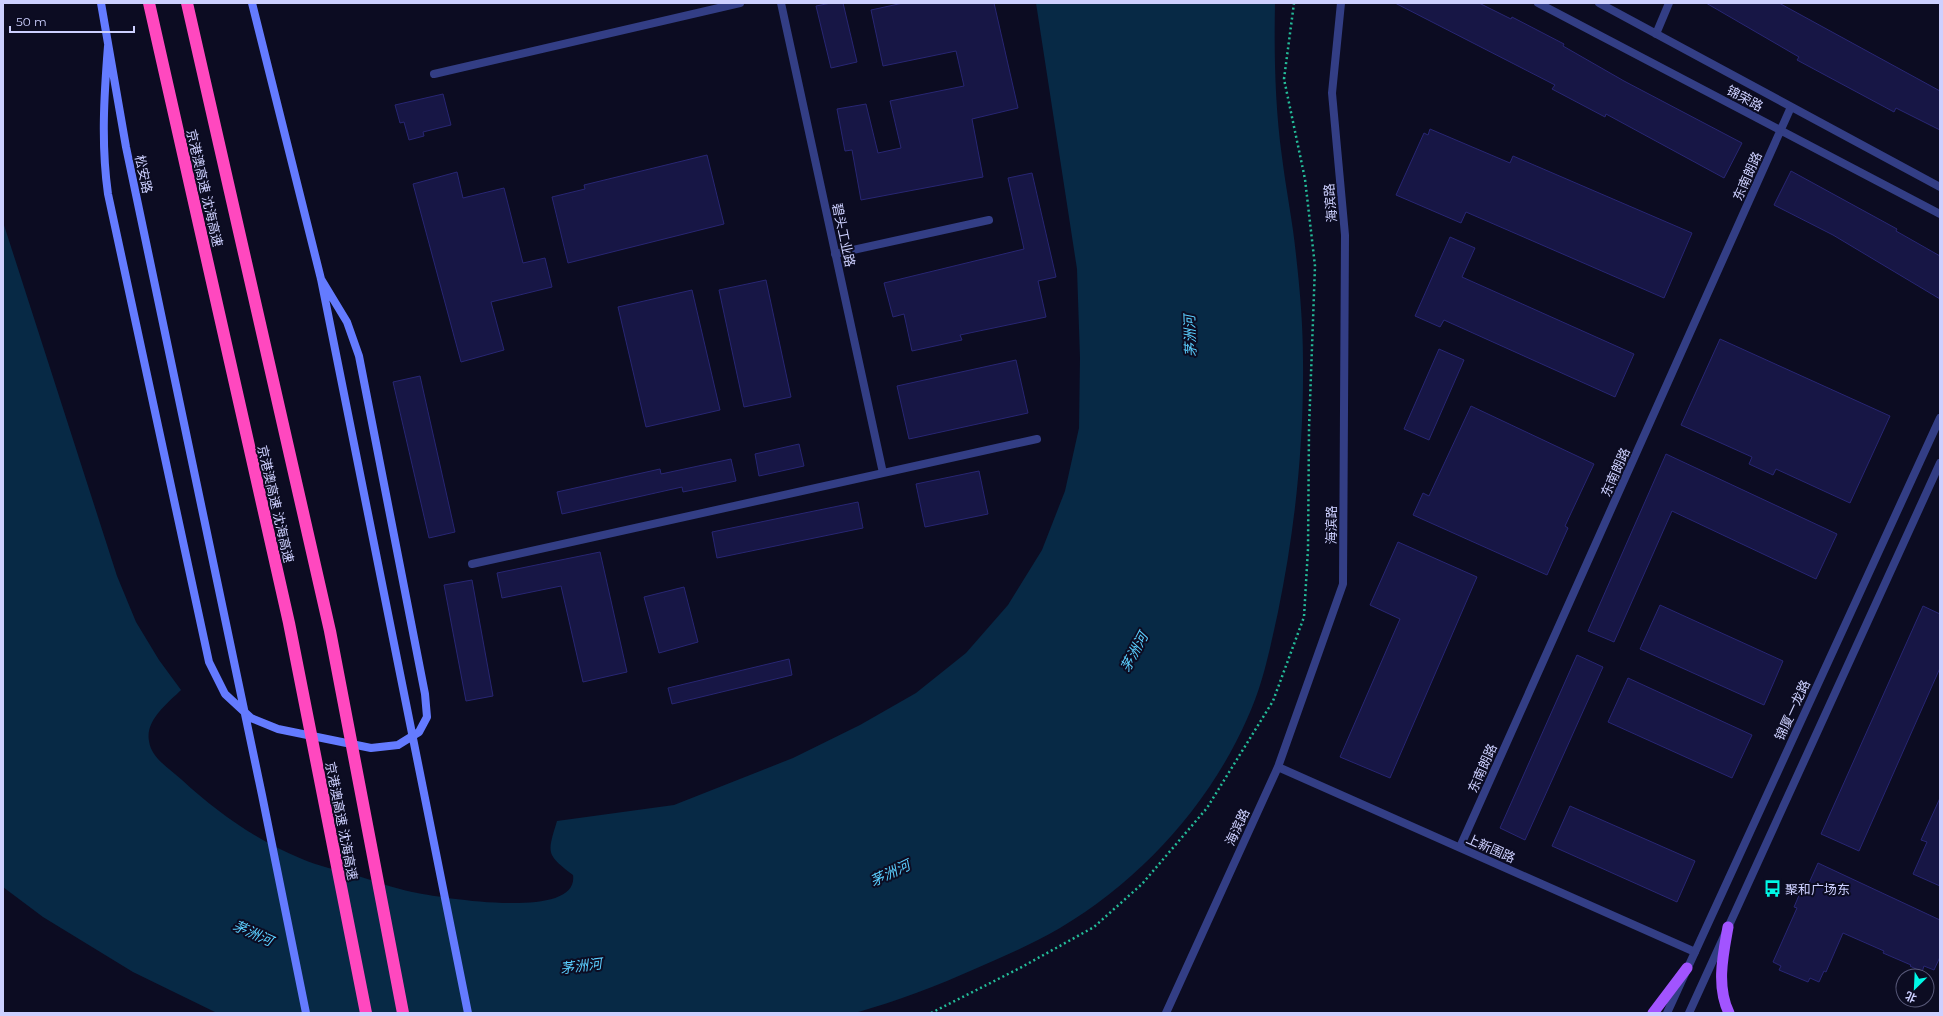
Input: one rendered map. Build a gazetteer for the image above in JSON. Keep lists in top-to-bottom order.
{
  "streets": {
    "highway": ["京港澳高速 沈海高速"],
    "main road": ["松安路"],
    "street": [
      "锦荣路",
      "东南朗路",
      "海滨路",
      "碧头工业路",
      "锦厦一龙路",
      "上新围路"
    ]
  },
  "crossings": [
    ["锦荣路", "东南朗路"],
    ["东南朗路", "上新围路"],
    ["海滨路", "上新围路"],
    ["锦厦一龙路", "上新围路"]
  ],
  "water": ["茅洲河"],
  "places": {
    "bus stop": ["聚和广场东"]
  },
  "scale_bar": "50 m",
  "north": "bottom left"
}
